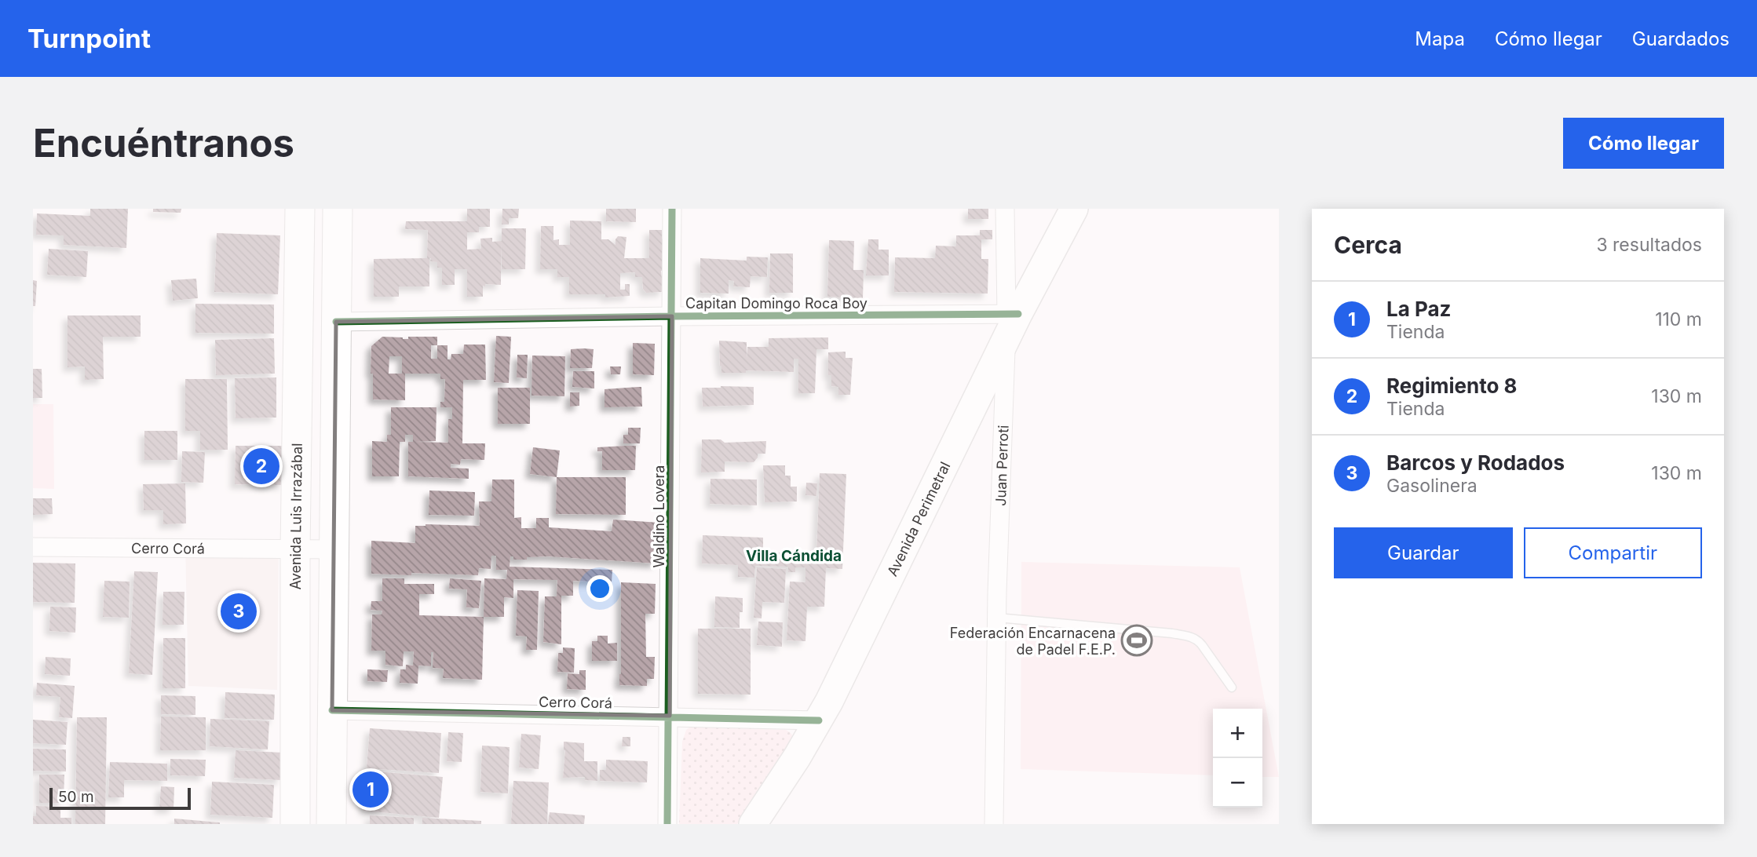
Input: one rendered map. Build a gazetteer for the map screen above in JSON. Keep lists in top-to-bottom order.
{
  "streets": {
    "highway": ["Avenida Luis Irrazábal"],
    "main road": ["Avenida Perimetral"],
    "street": [
      "Capitan Domingo Roca Boy",
      "Juan Perroti",
      "Waldino Lovera",
      "Cerro Corá"
    ]
  },
  "crossings": [
    ["Capitan Domingo Roca Boy", "Juan Perroti"],
    ["Capitan Domingo Roca Boy", "Waldino Lovera"],
    ["Capitan Domingo Roca Boy", "Avenida Perimetral"],
    ["Juan Perroti", "Avenida Perimetral"],
    ["Avenida Luis Irrazábal", "Cerro Corá"],
    ["Waldino Lovera", "Cerro Corá"],
    ["Avenida Perimetral", "Cerro Corá"]
  ],
  "districts": ["Villa Cándida"],
  "places": {
    "sports": ["Federación Encarnacena de Padel F.E.P."]
  },
  "scale_bar": "50 m",
  "page": {
    "header": "Turnpoint",
    "nav": ["Mapa", "Cómo llegar", "Guardados"],
    "buttons": [
      "Cómo llegar",
      ["Guardar", "Compartir"]
    ],
    "title": "Encuéntranos",
    "heading": ["Cerca", "3 resultados"],
    "list": [
      {
        "mark": "1",
        "name": "La Paz",
        "note": "Tienda",
        "value": "110 m"
      },
      {
        "mark": "2",
        "name": "Regimiento 8",
        "note": "Tienda",
        "value": "130 m"
      },
      {
        "mark": "3",
        "name": "Barcos y Rodados",
        "note": "Gasolinera",
        "value": "130 m"
      }
    ],
    "pins": ["2", "3", "1"],
    "map_buttons": ["+", "−"],
    "scale": "50 m"
  }
}
